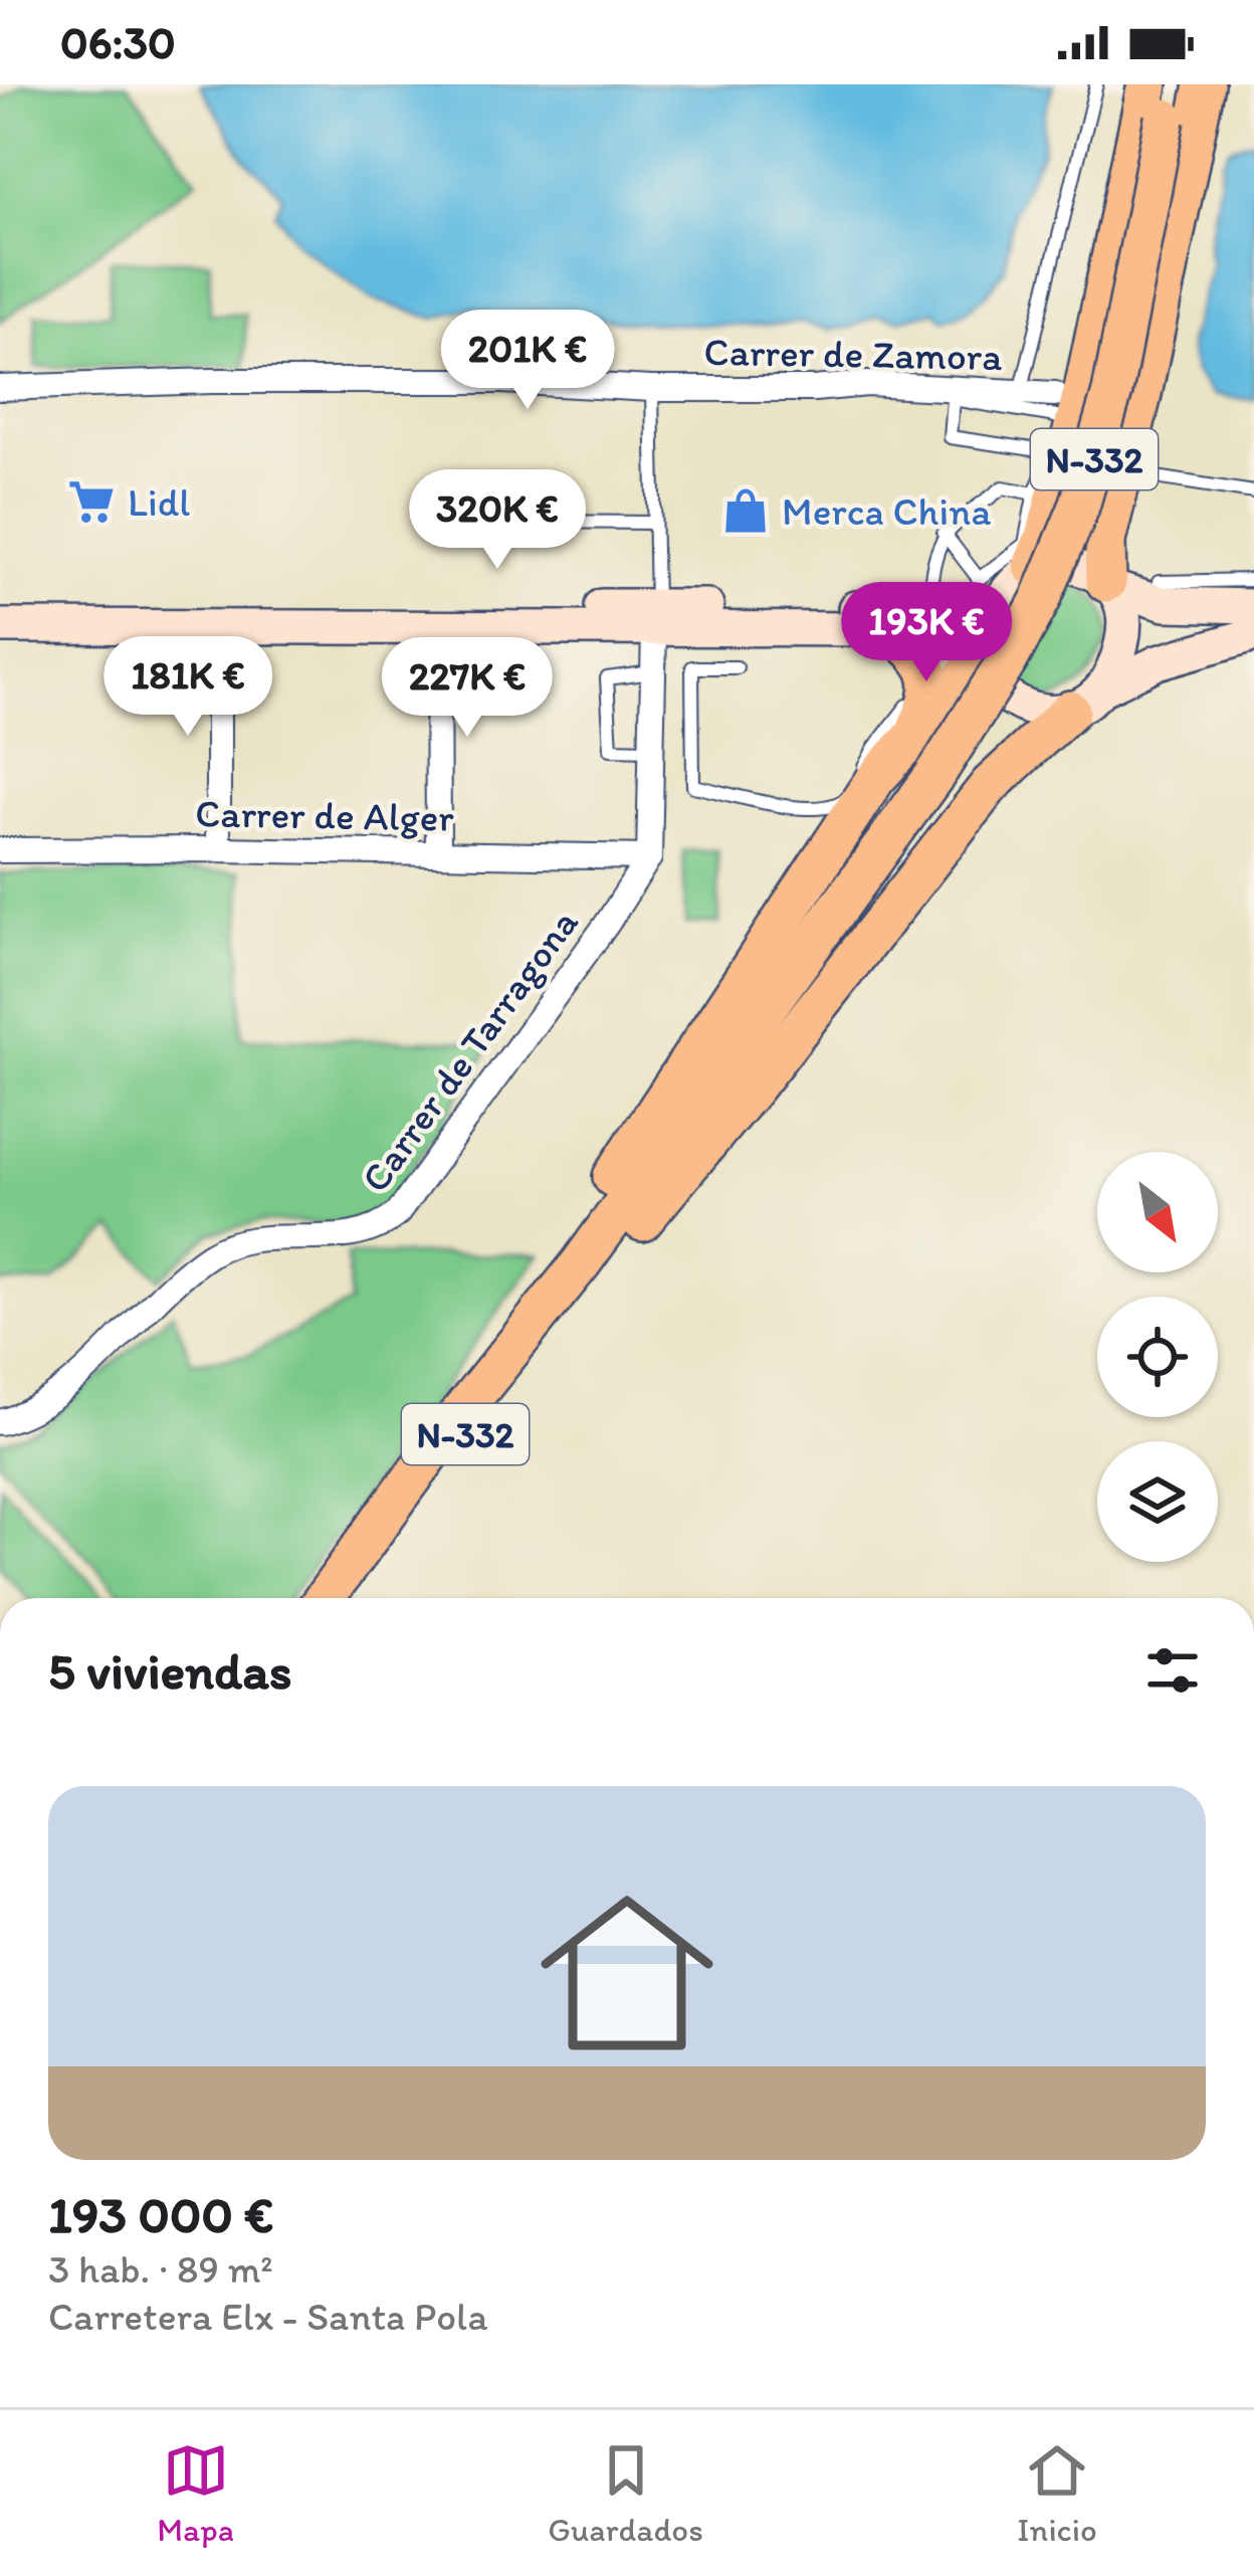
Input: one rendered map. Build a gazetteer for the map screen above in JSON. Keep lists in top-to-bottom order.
{
  "streets": {
    "highway": ["N-332"],
    "street": ["Carrer de Zamora", "Carrer de Alger", "Carrer de Tarragona"]
  },
  "crossings": [
    ["Carrer de Alger", "Carrer de Tarragona"]
  ],
  "places": {
    "supermarket": ["Lidl"],
    "shop": ["Merca China"]
  },
  "north": "bottom right",
  "page": {
    "status": "06:30",
    "price": [
      "201K €",
      "320K €",
      "193K €",
      "181K €",
      "227K €"
    ],
    "heading": "5 viviendas",
    "list": [
      {
        "name": "193 000 €",
        "note": "3 hab. · 89 m² · Carretera Elx - Santa Pola"
      }
    ],
    "tabs": ["Mapa", "Guardados", "Inicio"]
  }
}
